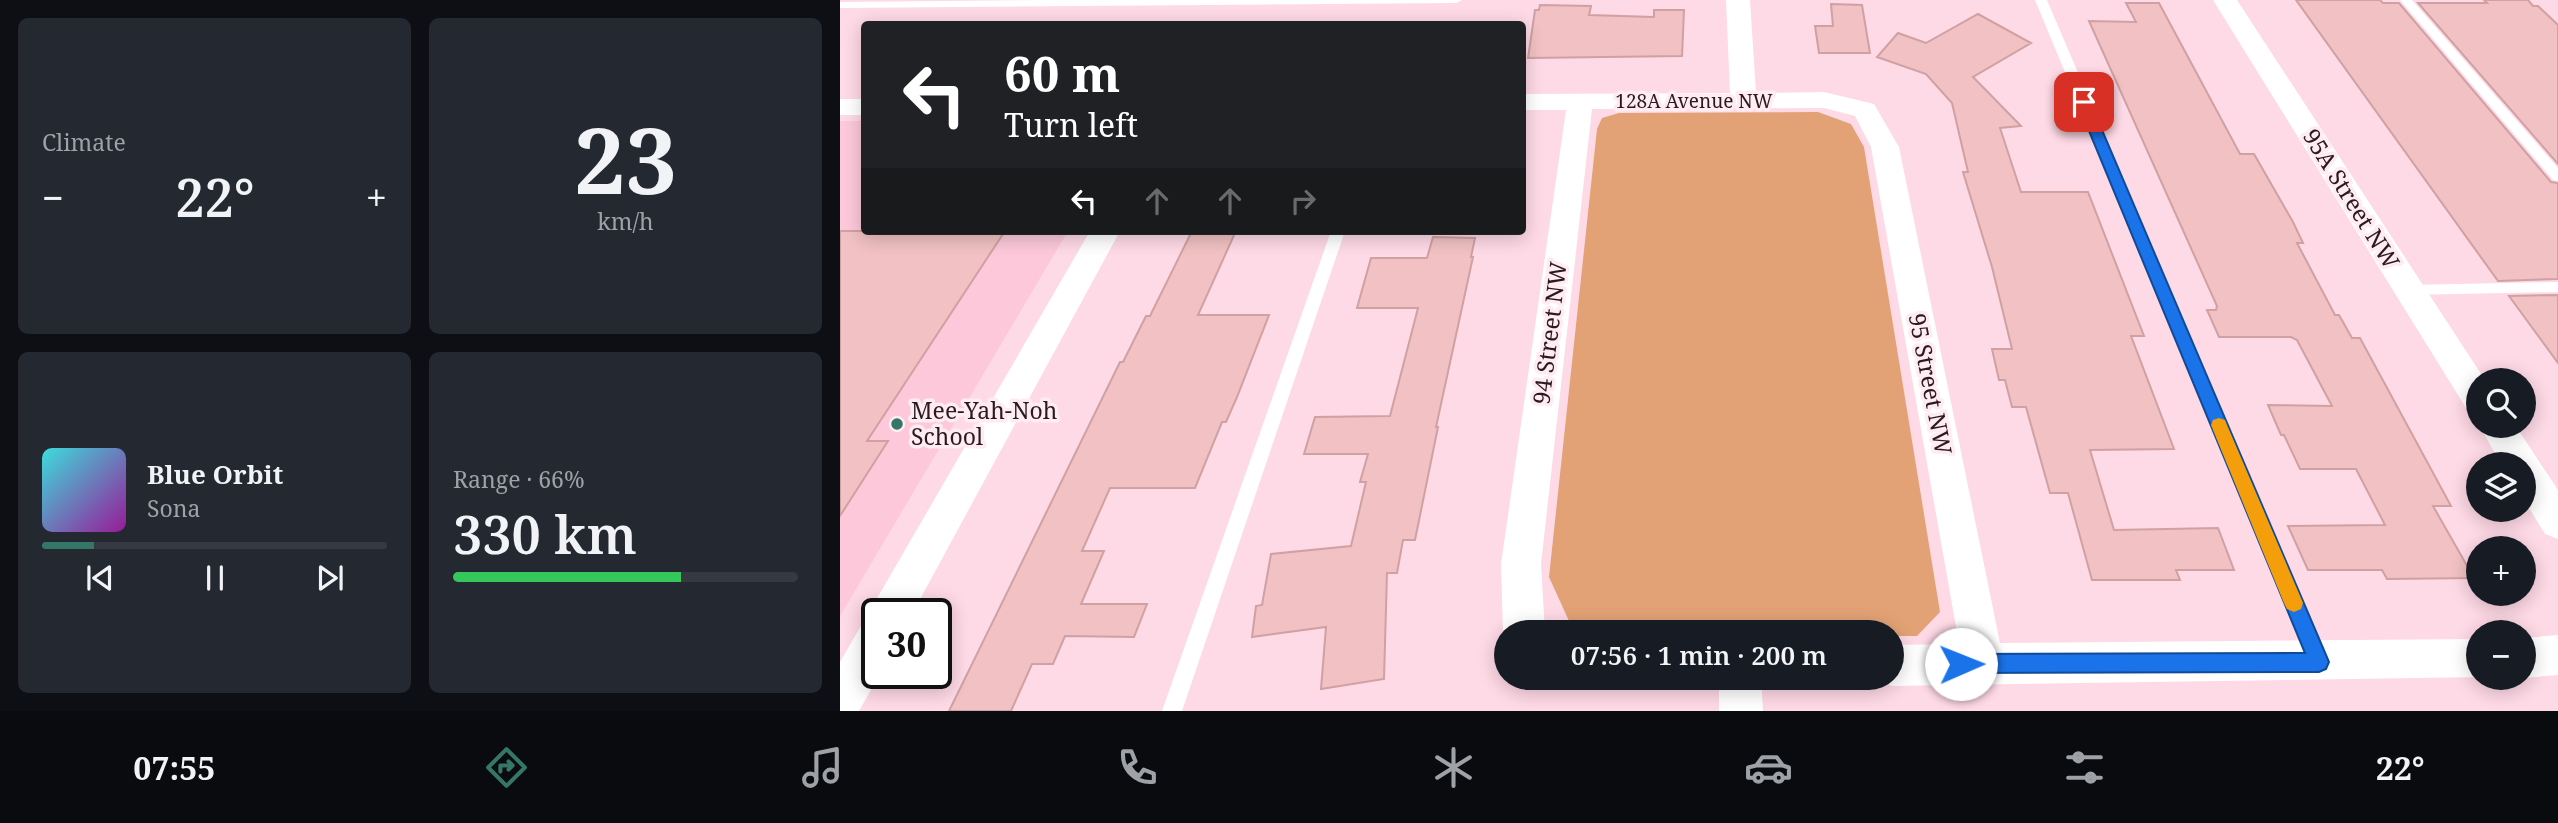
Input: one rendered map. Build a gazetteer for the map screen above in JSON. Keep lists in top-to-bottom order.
{
  "streets": {
    "street": [
      "128A Avenue NW",
      "95A Street NW",
      "94 Street NW",
      "95 Street NW"
    ]
  },
  "crossings": [
    ["128A Avenue NW", "94 Street NW"],
    ["128A Avenue NW", "95 Street NW"]
  ],
  "places": ["Mee-Yah-Noh School"],
  "page": {
    "tile": [
      "Climate",
      ["23", "km/h"],
      ["Range · 66%", "330 km"]
    ],
    "turn": ["60 m", "Turn left"],
    "heat": ["−", "22°", "+"],
    "map_buttons": ["+", "−"],
    "song": ["Blue Orbit", "Sona"],
    "limit": "30",
    "trip": "07:56 · 1 min · 200 m",
    "tabs": ["07:55", "22°"]
  }
}
